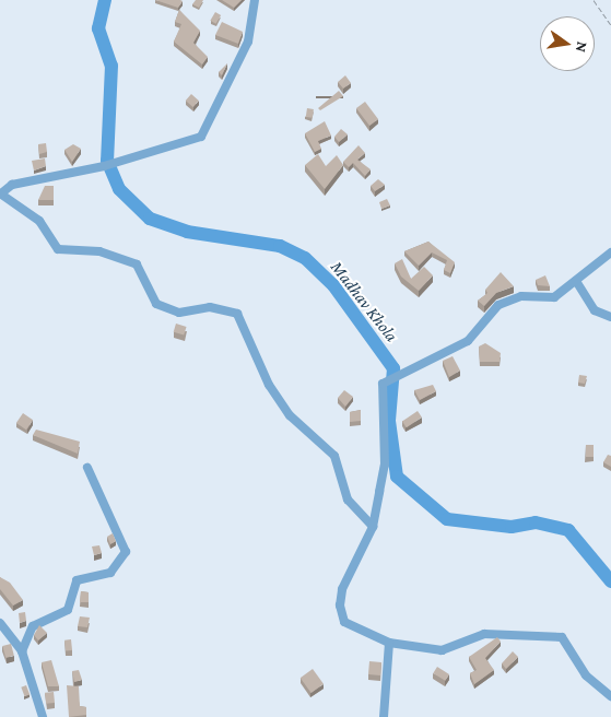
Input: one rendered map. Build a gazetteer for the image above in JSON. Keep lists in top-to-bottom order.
{
  "water": ["Madhav Khola"],
  "north": "right"
}
